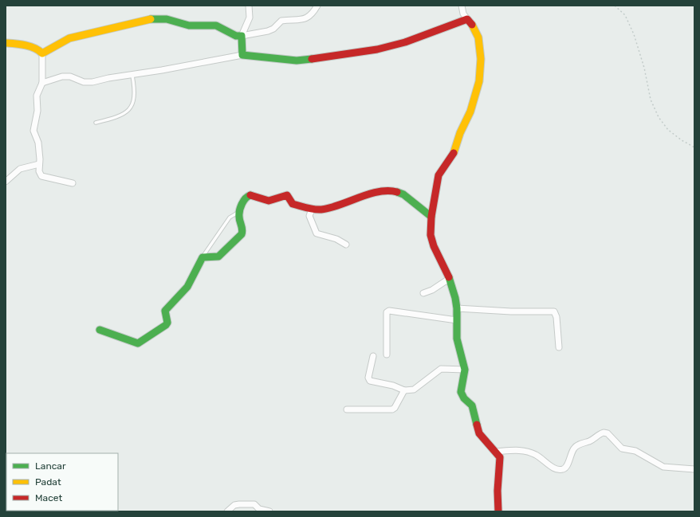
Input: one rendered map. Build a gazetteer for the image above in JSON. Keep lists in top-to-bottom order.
{
  "legend": ["Lancar", "Padat", "Macet"]
}
